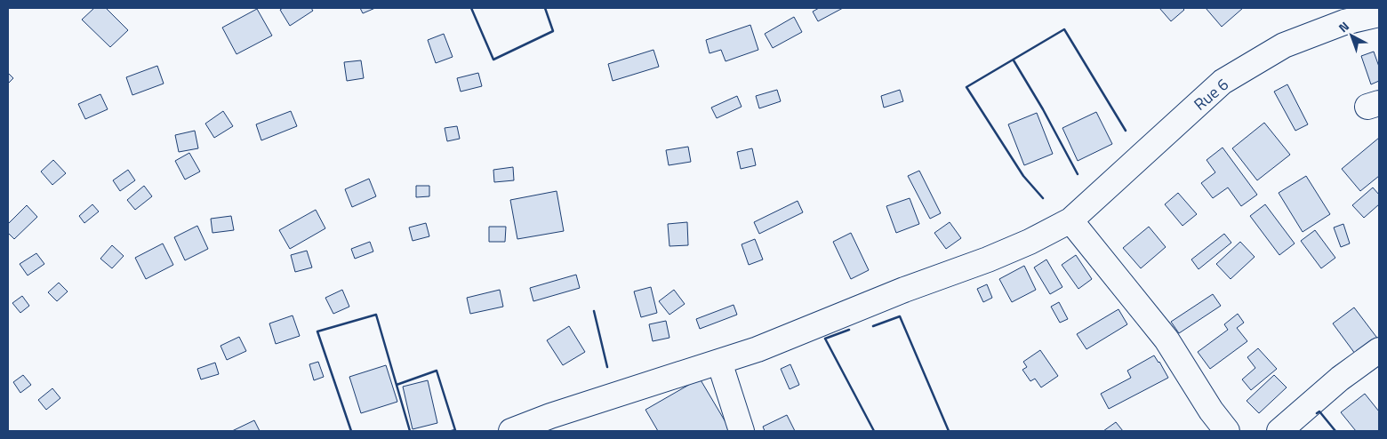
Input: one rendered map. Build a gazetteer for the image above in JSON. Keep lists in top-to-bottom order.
{
  "streets": {
    "street": ["Rue 6"]
  },
  "north": "top left"
}
